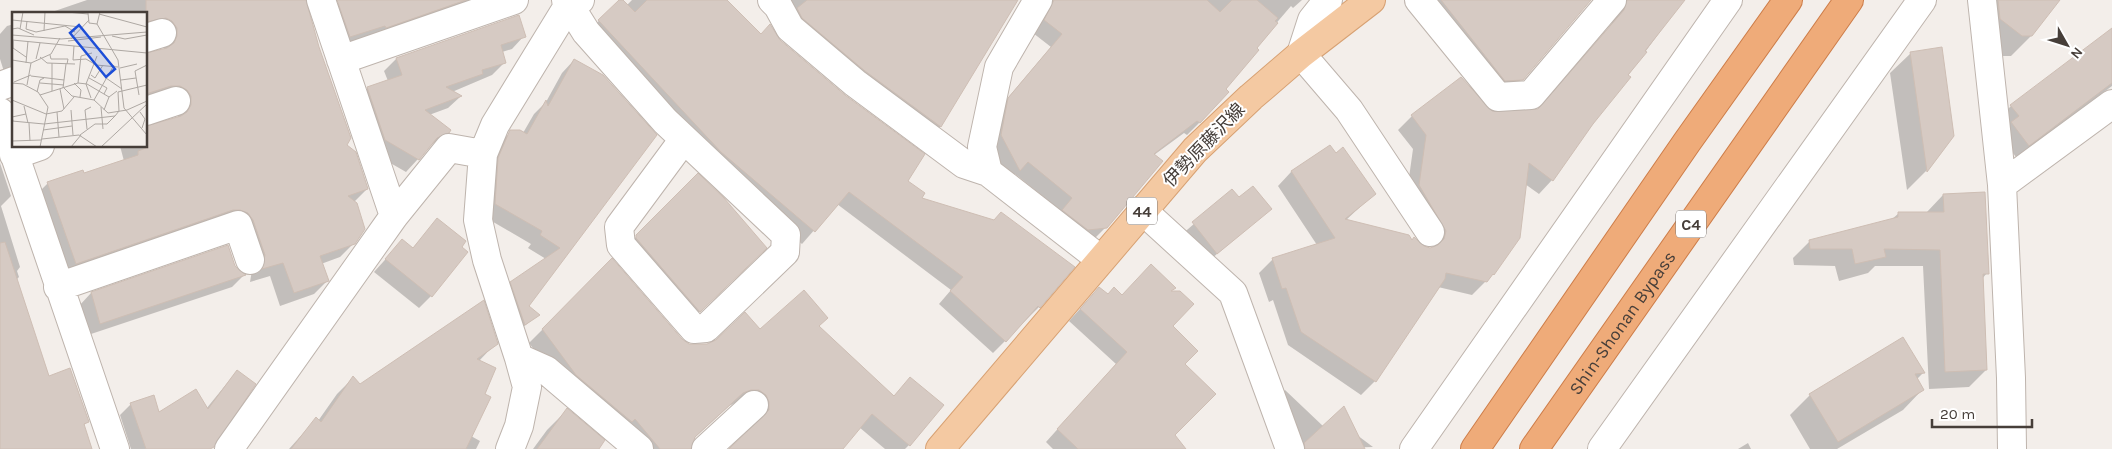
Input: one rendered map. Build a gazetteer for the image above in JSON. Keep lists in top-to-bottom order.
{
  "streets": {
    "highway": ["C4", "Shin-Shonan Bypass"],
    "main road": ["伊勢原藤沢線", "44"]
  },
  "scale_bar": "20 m",
  "north": "bottom right"
}
